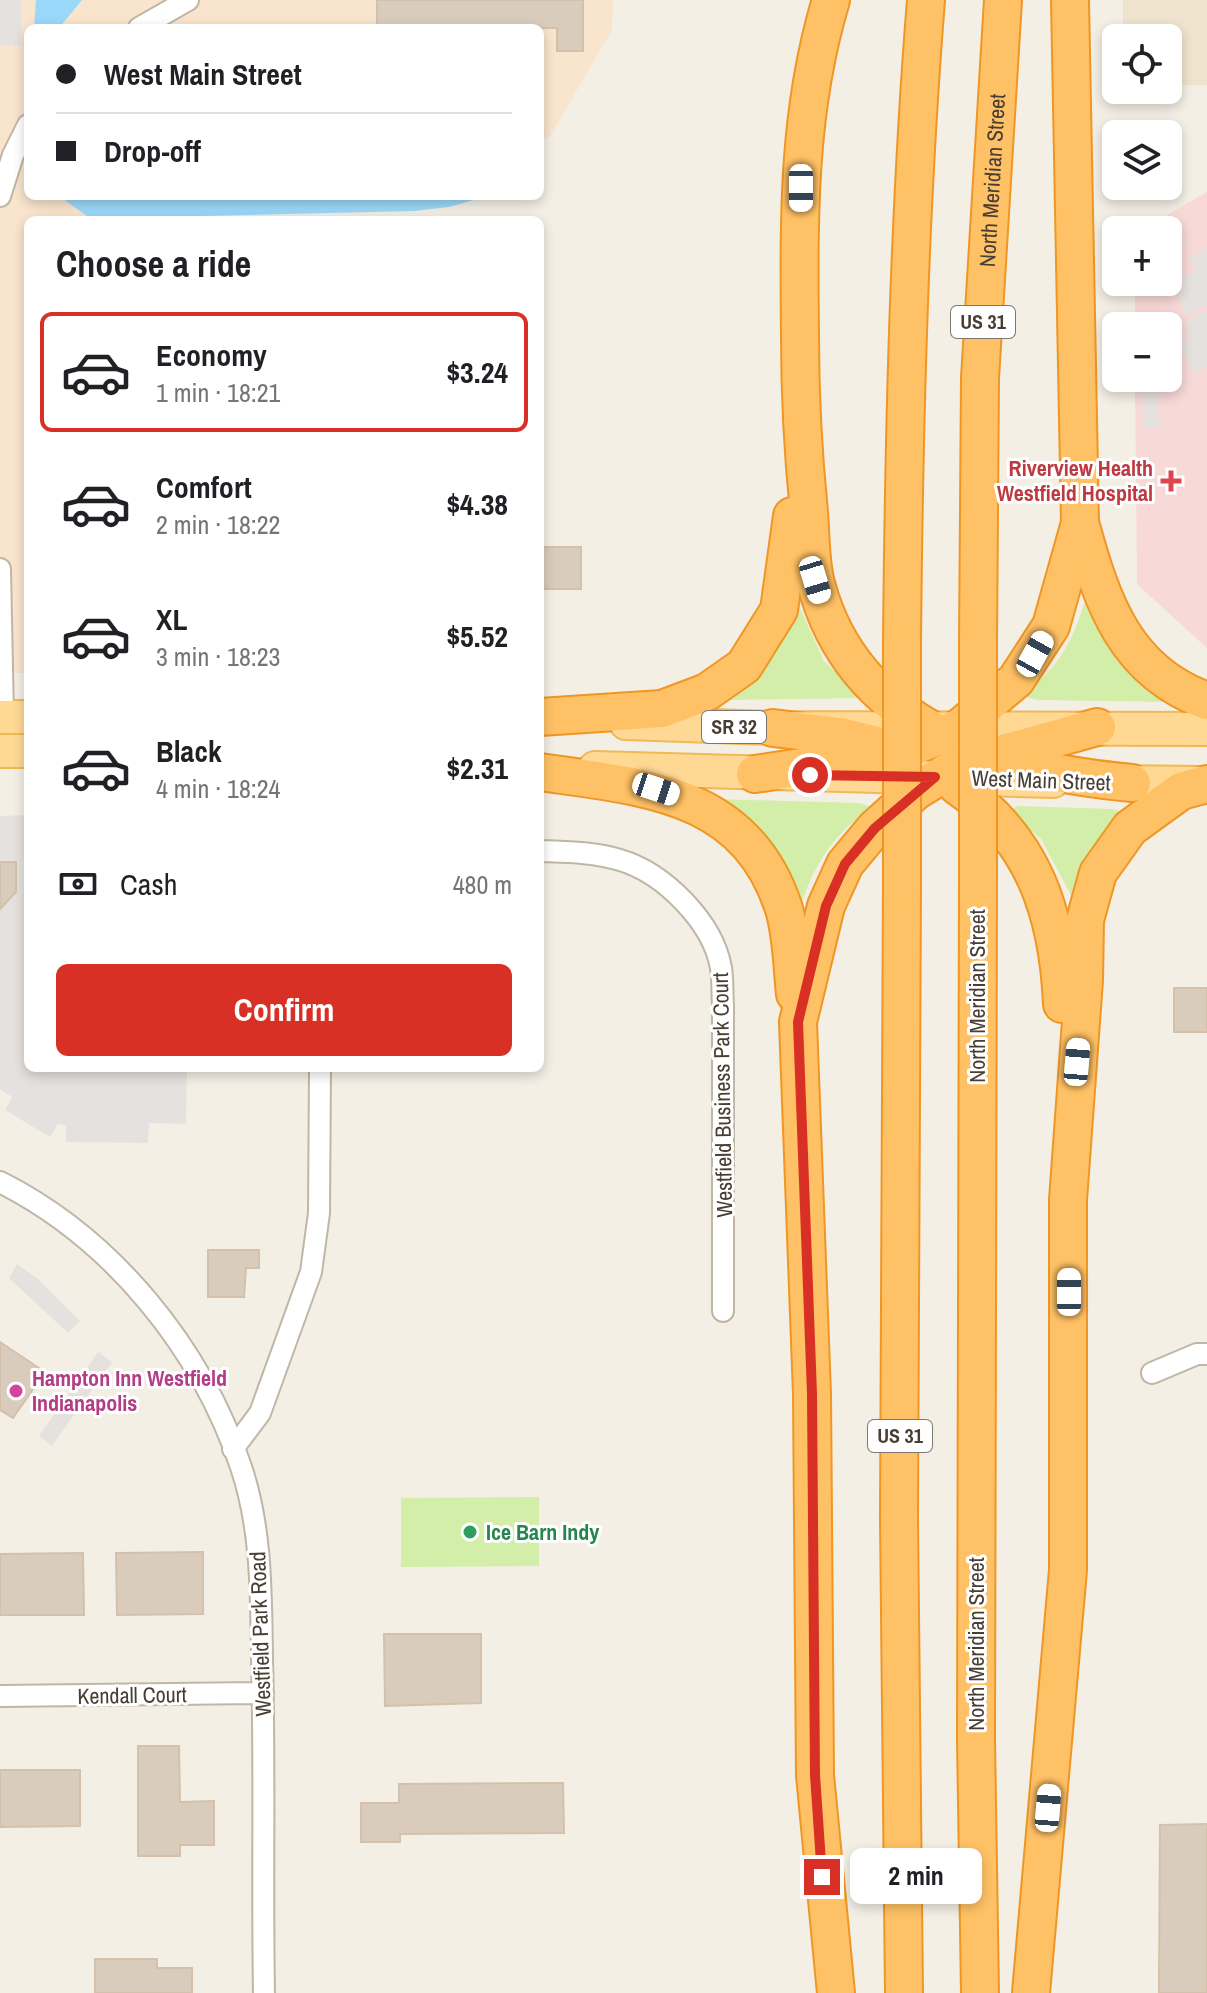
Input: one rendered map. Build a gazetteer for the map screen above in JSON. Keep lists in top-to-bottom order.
{
  "streets": {
    "highway": ["North Meridian Street", "US 31"],
    "main road": ["SR 32", "West Main Street"],
    "street": ["Westfield Business Park Court", "Westfield Park Road", "Kendall Court"]
  },
  "crossings": [
    ["Westfield Park Road", "Kendall Court"]
  ],
  "places": {
    "health": ["Riverview Health Westfield Hospital"],
    "other": ["Hampton Inn Westfield Indianapolis", "Ice Barn Indy"]
  },
  "page": {
    "map_buttons": ["+", "−"],
    "banner": ["West Main Street", "Drop-off"],
    "heading": "Choose a ride",
    "list": [
      {
        "name": "Economy",
        "note": "1 min · 18:21",
        "value": "$3.24"
      },
      {
        "name": "Comfort",
        "note": "2 min · 18:22",
        "value": "$4.38"
      },
      {
        "name": "XL",
        "note": "3 min · 18:23",
        "value": "$5.52"
      },
      {
        "name": "Black",
        "note": "4 min · 18:24",
        "value": "$2.31"
      }
    ],
    "pay": ["Cash", "480 m"],
    "buttons": "Confirm",
    "bubble": "2 min"
  }
}
